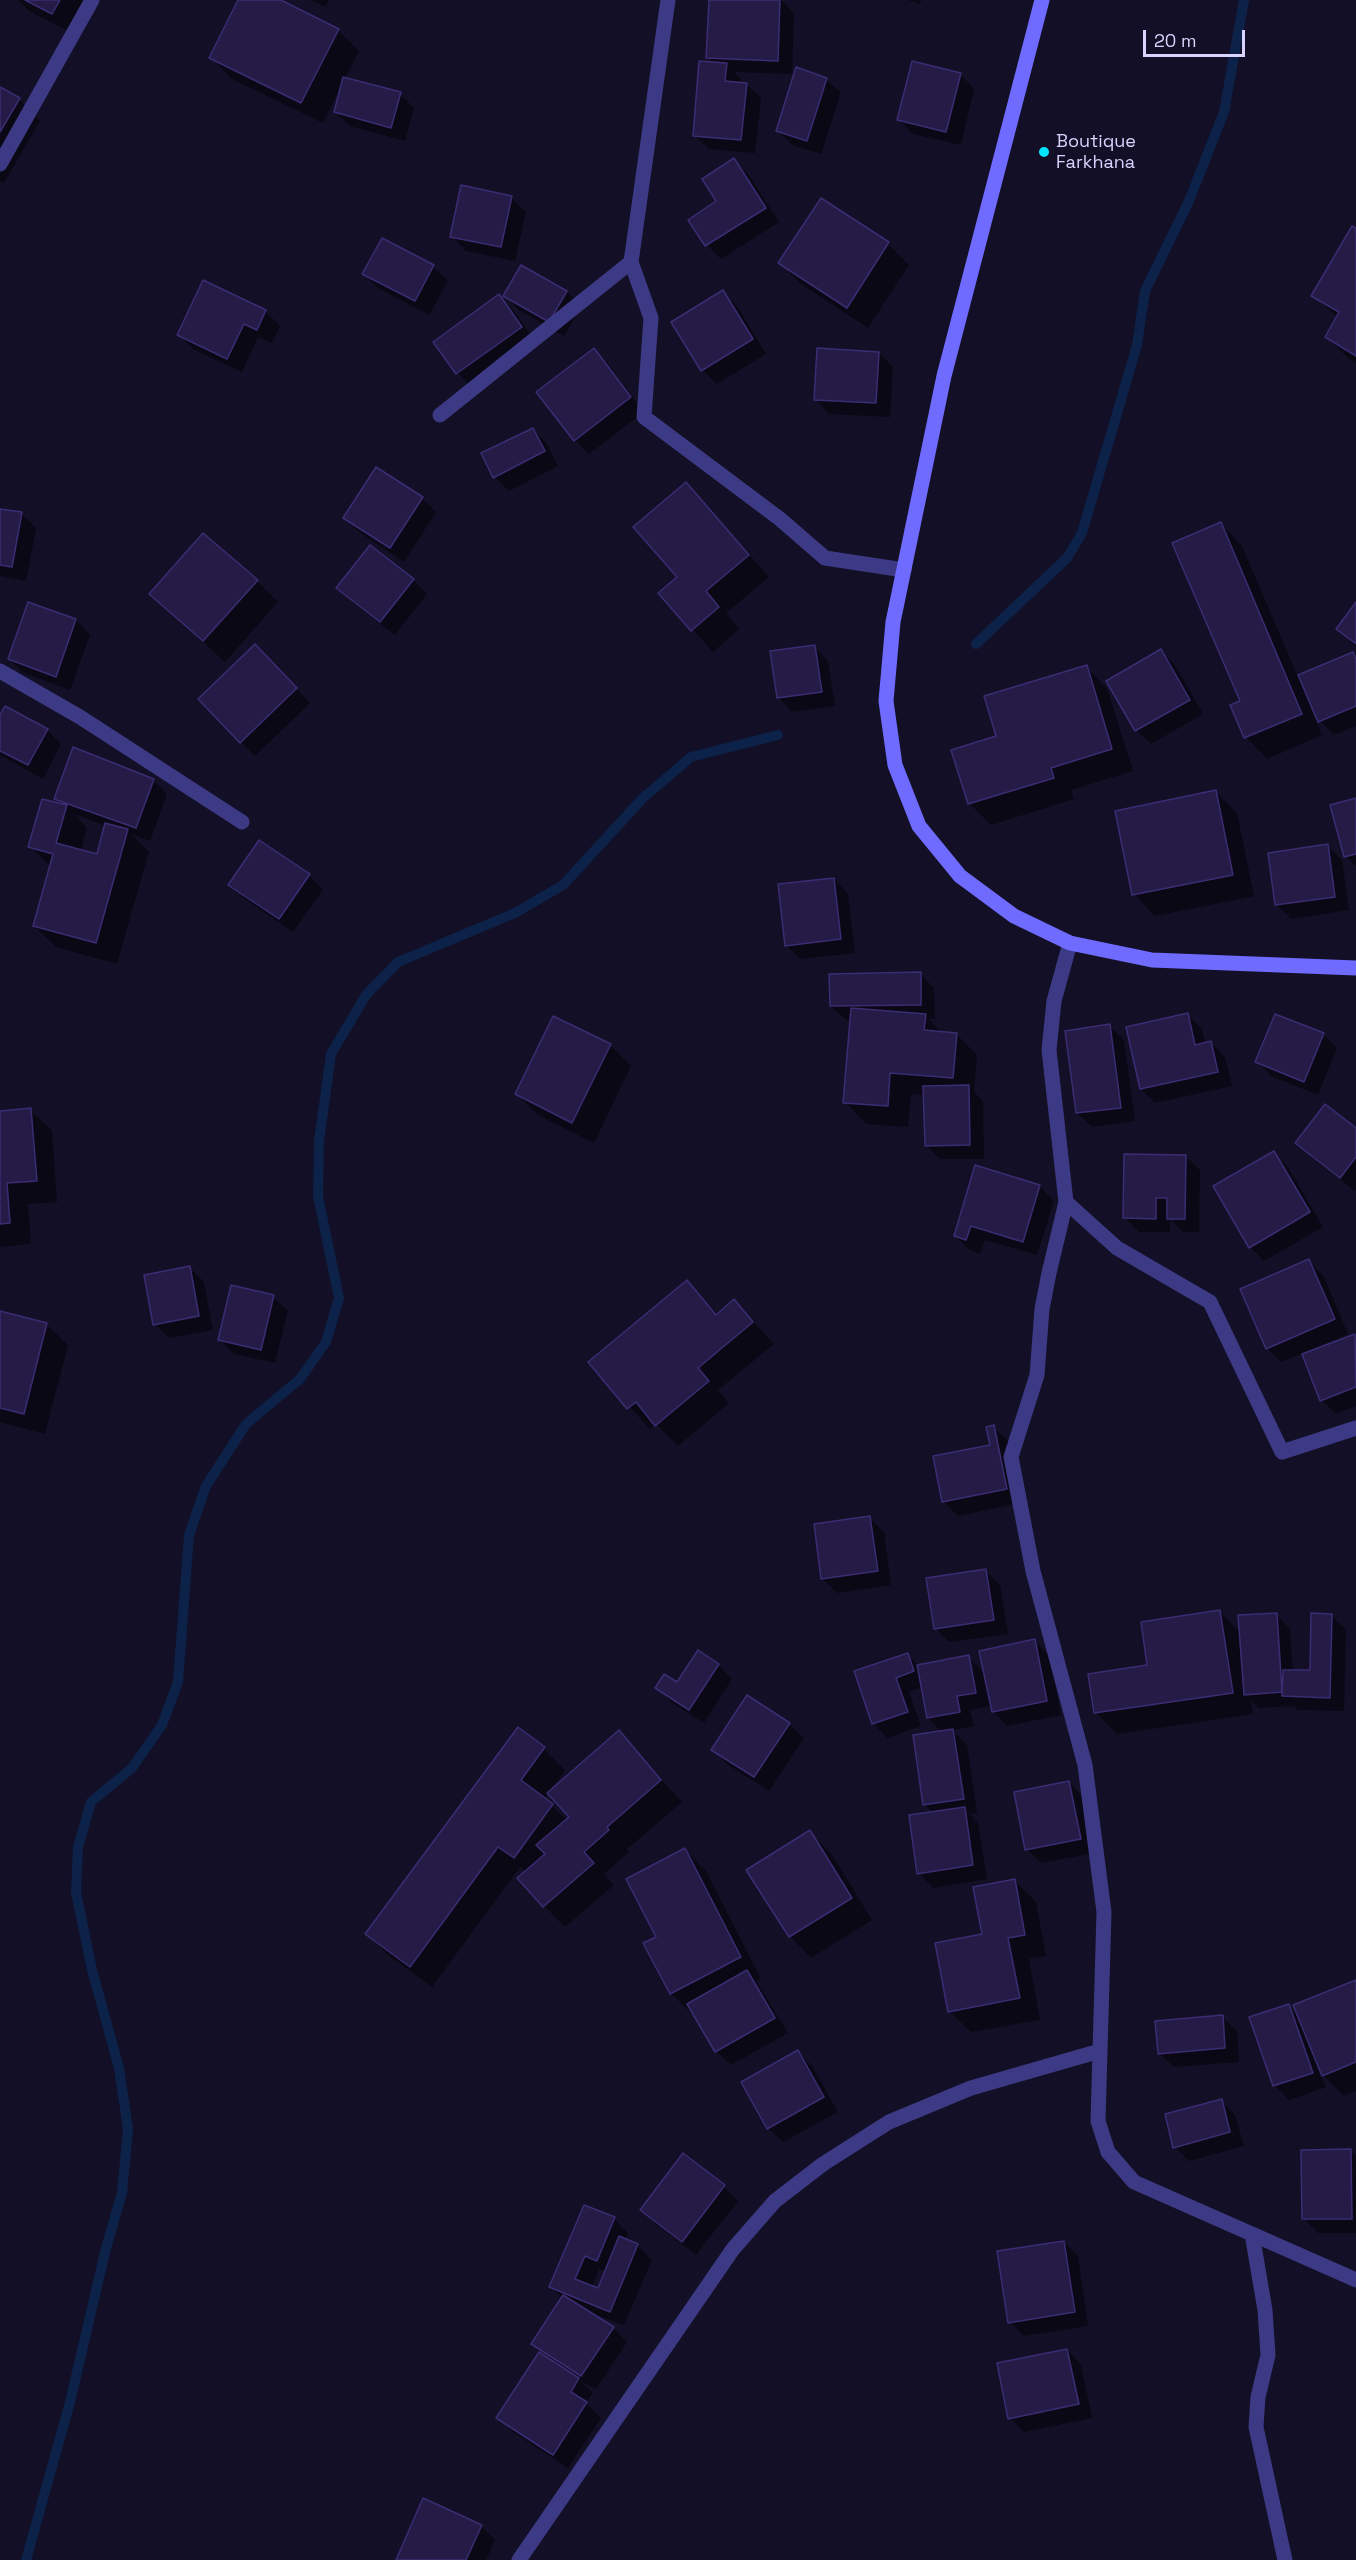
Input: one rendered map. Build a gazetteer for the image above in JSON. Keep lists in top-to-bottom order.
{
  "places": ["Boutique Farkhana"],
  "scale_bar": "20 m"
}
